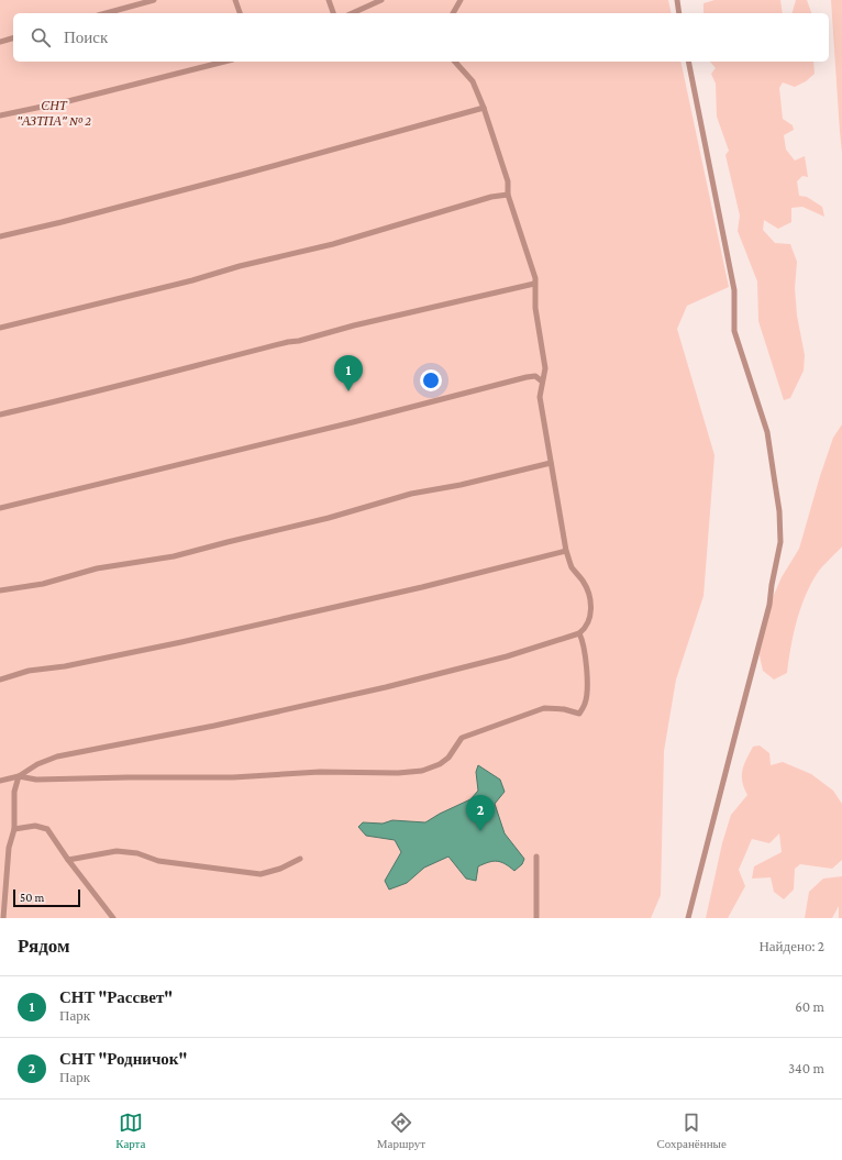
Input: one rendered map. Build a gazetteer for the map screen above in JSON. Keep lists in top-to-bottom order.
{
  "parks": ["СНТ \"АЗТПА\" № 2"],
  "scale_bar": "50 m",
  "page": {
    "search": "Поиск",
    "pins": ["1", "2"],
    "scale": "50 m",
    "heading": ["Рядом", "Найдено: 2"],
    "list": [
      {
        "mark": "1",
        "name": "СНТ \"Рассвет\"",
        "note": "Парк",
        "value": "60 m"
      },
      {
        "mark": "2",
        "name": "СНТ \"Родничок\"",
        "note": "Парк",
        "value": "340 m"
      }
    ],
    "nav": ["Карта", "Маршрут", "Сохранённые"]
  }
}
